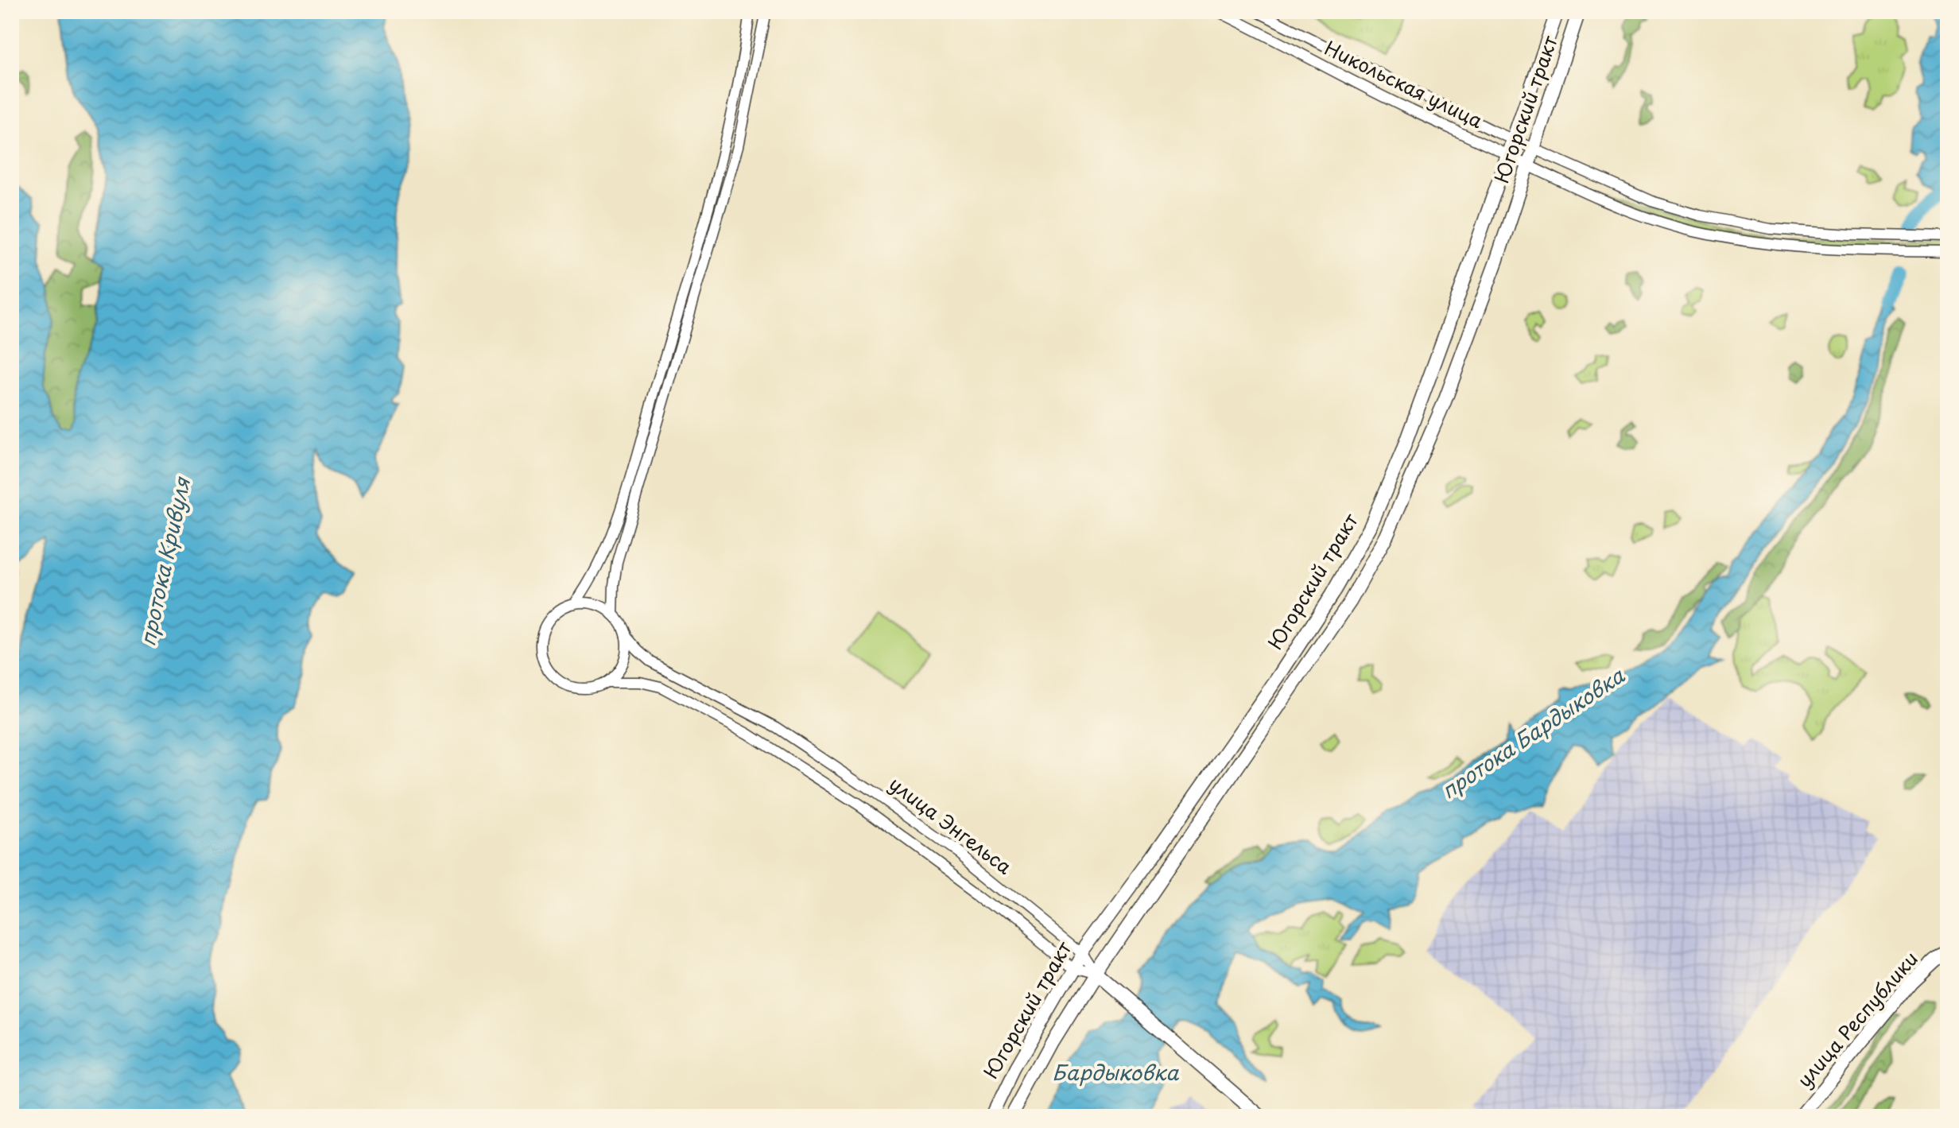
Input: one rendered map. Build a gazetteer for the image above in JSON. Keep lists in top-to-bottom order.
{
  "streets": {
    "main road": ["Югорский тракт", "улица Энгельса", "улица Республики"],
    "street": ["Никольская улица"]
  },
  "crossings": [
    ["Никольская улица", "Югорский тракт"],
    ["Югорский тракт", "улица Энгельса"]
  ],
  "water": ["протока Кривуля", "протока Бардыковка", "Бардыковка"]
}
